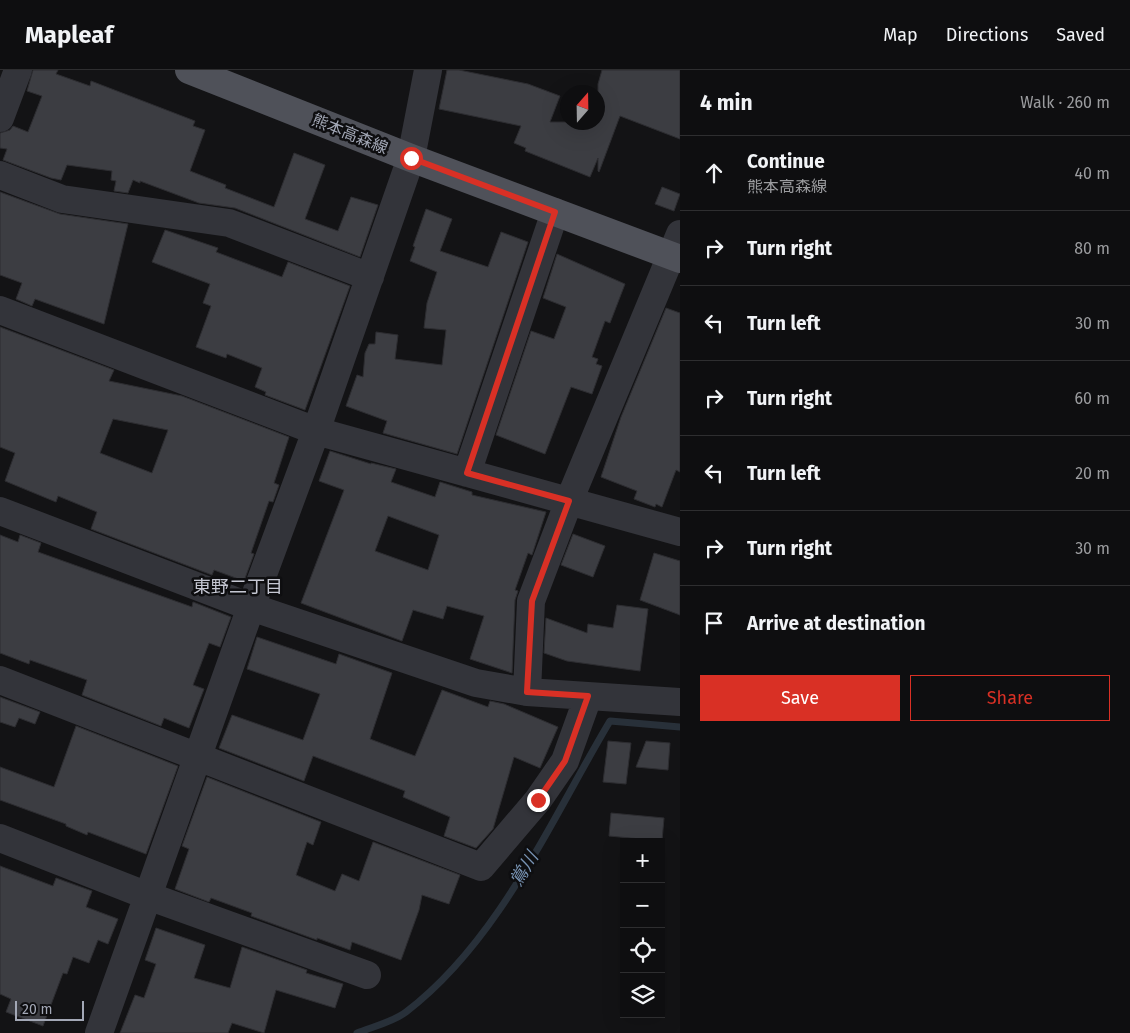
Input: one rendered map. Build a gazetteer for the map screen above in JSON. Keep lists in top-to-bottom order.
{
  "streets": {
    "main road": ["熊本高森線"]
  },
  "districts": ["東野二丁目"],
  "water": ["鴬川"],
  "scale_bar": "20 m",
  "north": "top",
  "page": {
    "header": "Mapleaf",
    "nav": ["Map", "Directions", "Saved"],
    "heading": ["4 min", "Walk · 260 m"],
    "list": [
      ["Continue", "熊本高森線", "40 m"],
      ["Turn right", "80 m"],
      ["Turn left", "30 m"],
      ["Turn right", "60 m"],
      ["Turn left", "20 m"],
      ["Turn right", "30 m"],
      "Arrive at destination"
    ],
    "buttons": ["Save", "Share"],
    "map_buttons": ["+", "−"],
    "scale": "20 m"
  }
}
